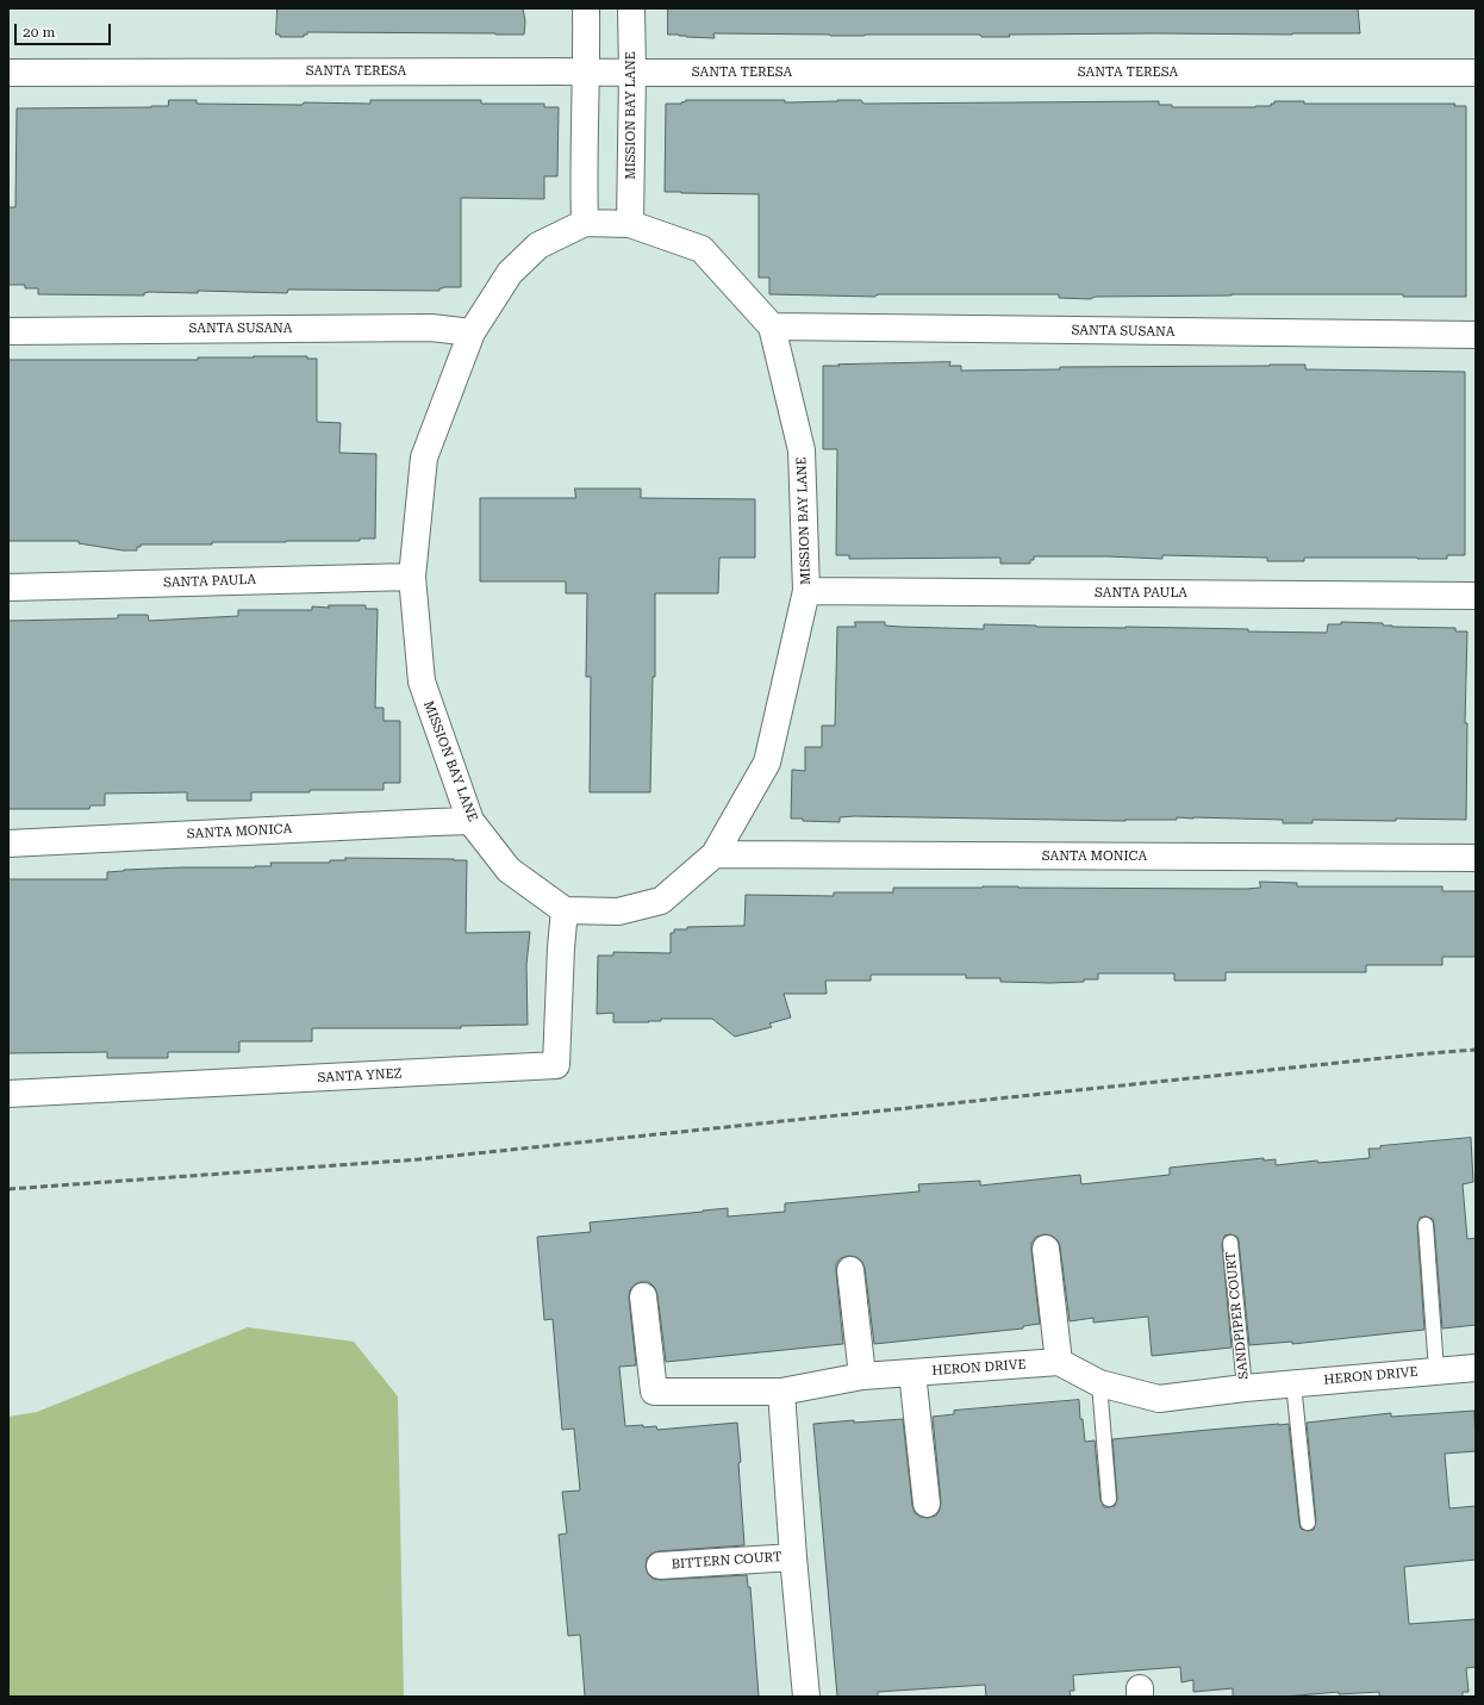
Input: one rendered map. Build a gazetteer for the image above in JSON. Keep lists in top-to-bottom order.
{
  "streets": {
    "street": [
      "SANTA TERESA",
      "MISSION BAY LANE",
      "SANTA SUSANA",
      "SANTA PAULA",
      "SANTA MONICA",
      "SANTA YNEZ",
      "HERON DRIVE",
      "BITTERN COURT"
    ],
    "lane": ["SANDPIPER COURT"]
  },
  "crossings": [
    ["SANTA TERESA", "MISSION BAY LANE"],
    ["MISSION BAY LANE", "SANTA SUSANA"],
    ["MISSION BAY LANE", "SANTA PAULA"],
    ["MISSION BAY LANE", "SANTA MONICA"],
    ["MISSION BAY LANE", "SANTA YNEZ"],
    ["SANDPIPER COURT", "HERON DRIVE"]
  ],
  "scale_bar": "20 m"
}
